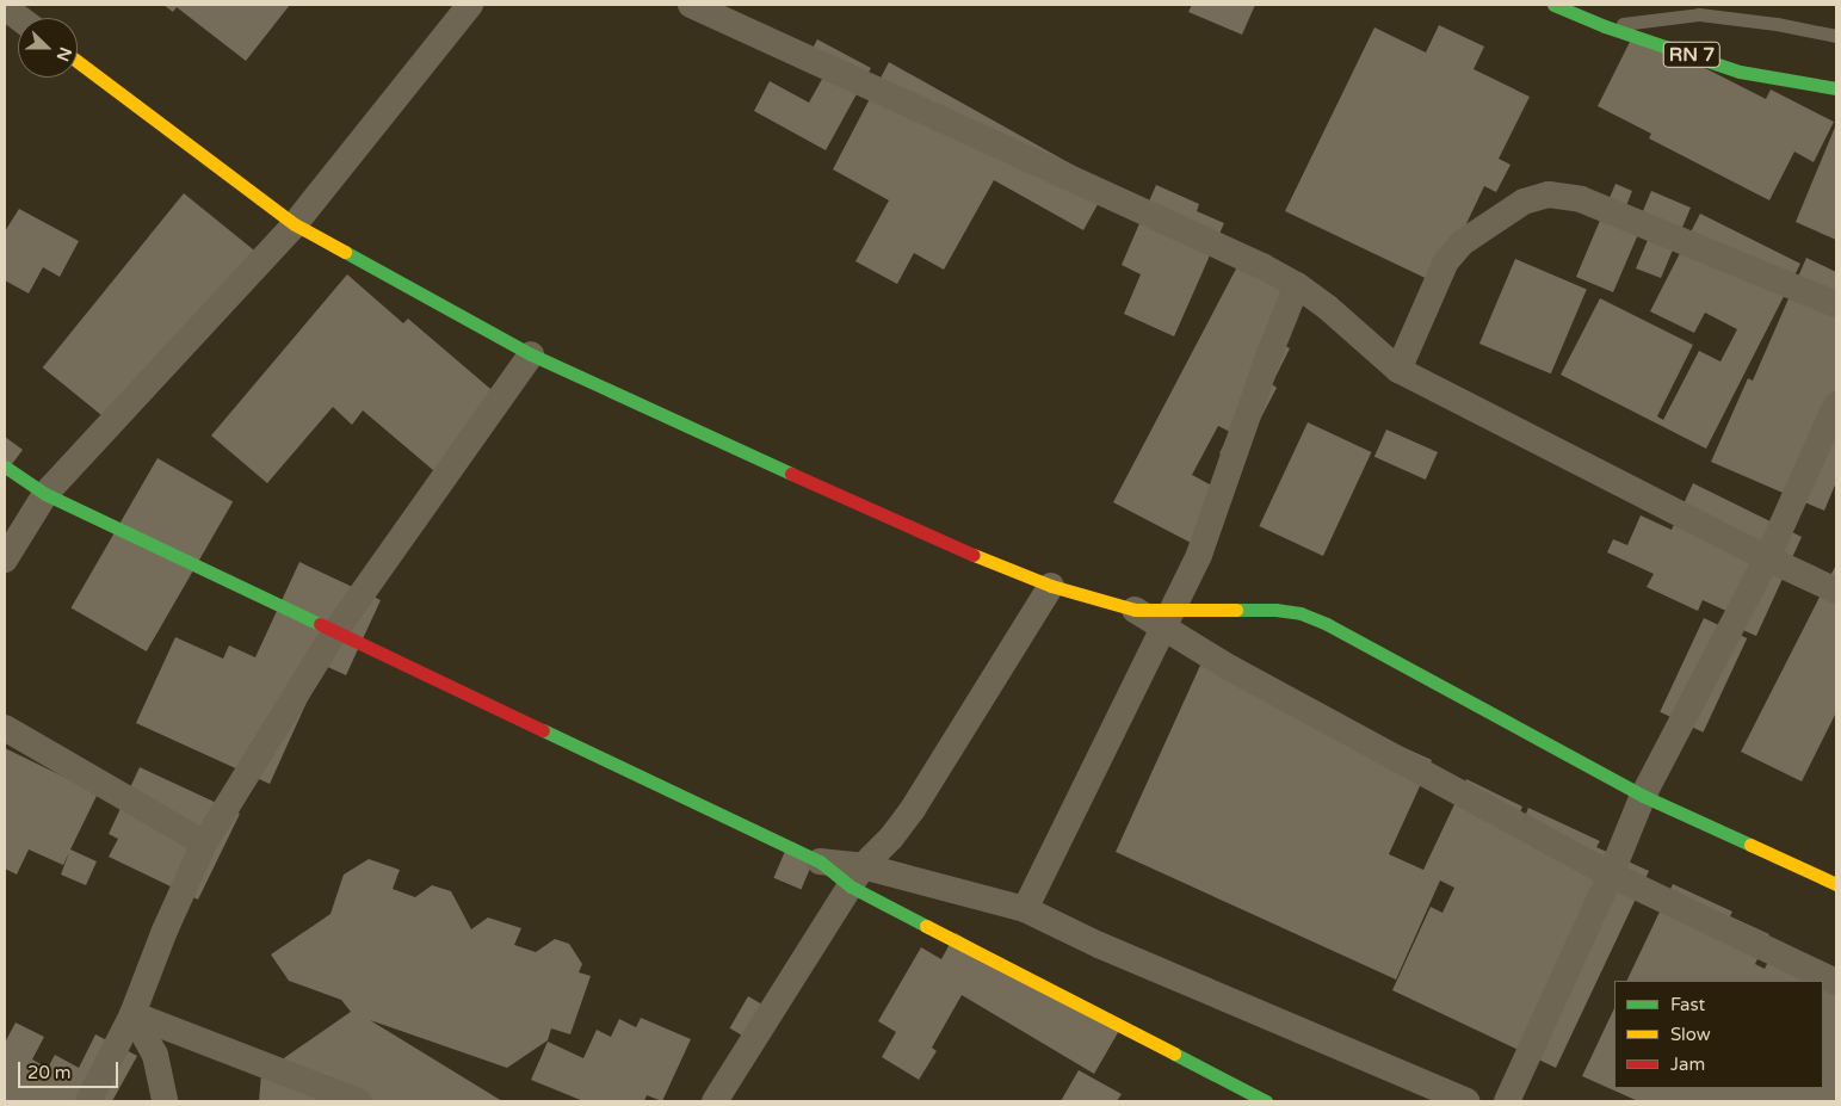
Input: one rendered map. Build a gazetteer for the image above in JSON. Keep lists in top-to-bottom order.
{
  "streets": {
    "street": ["RN 7"]
  },
  "legend": ["Fast", "Slow", "Jam"],
  "scale_bar": "20 m",
  "north": "right"
}
